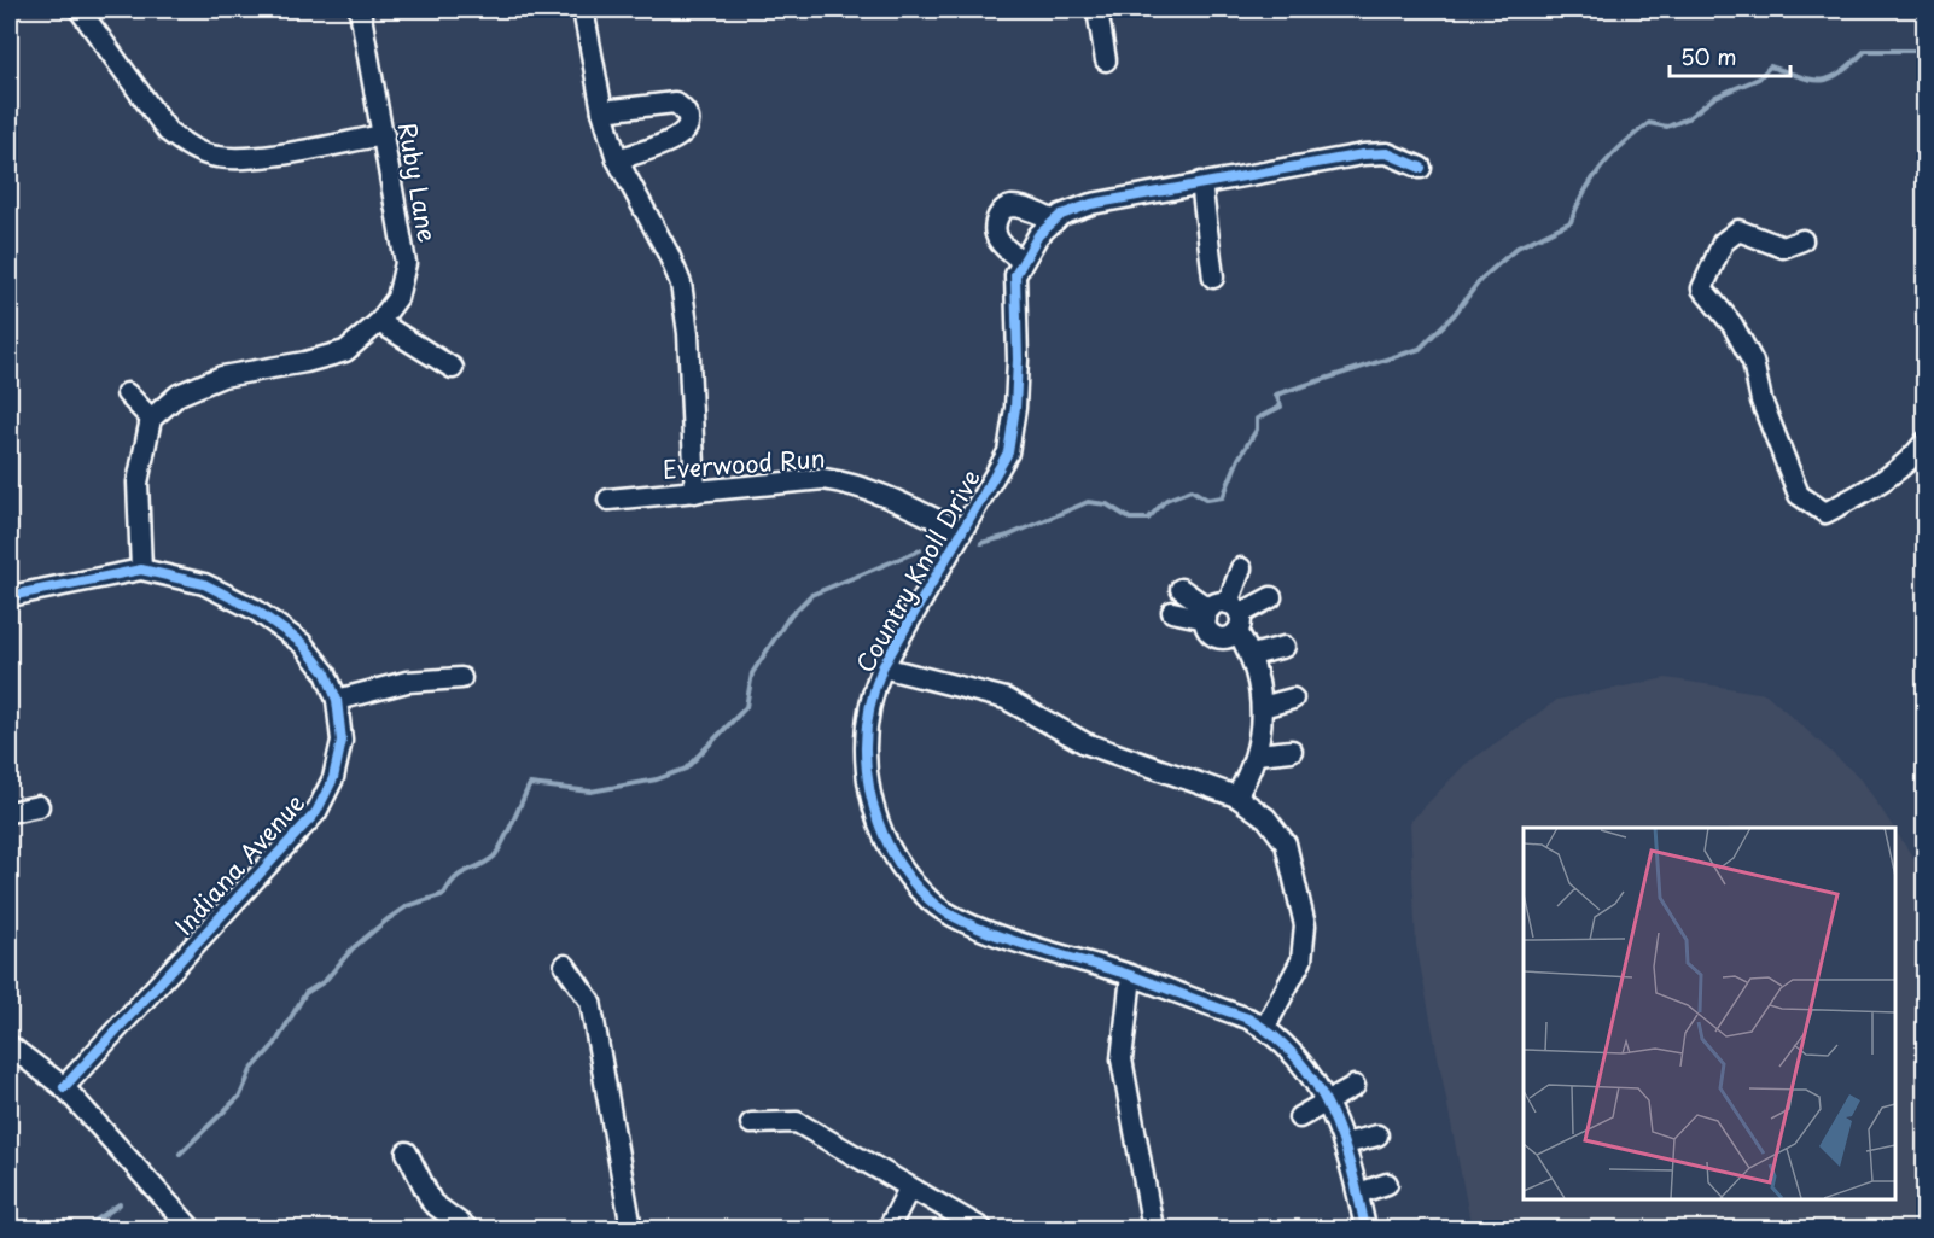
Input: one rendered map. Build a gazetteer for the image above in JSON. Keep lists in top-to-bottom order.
{
  "streets": {
    "street": [
      "Ruby Lane",
      "Everwood Run",
      "Country Knoll Drive",
      "Indiana Avenue"
    ]
  },
  "crossings": [
    ["Everwood Run", "Country Knoll Drive"]
  ],
  "scale_bar": "50 m"
}
